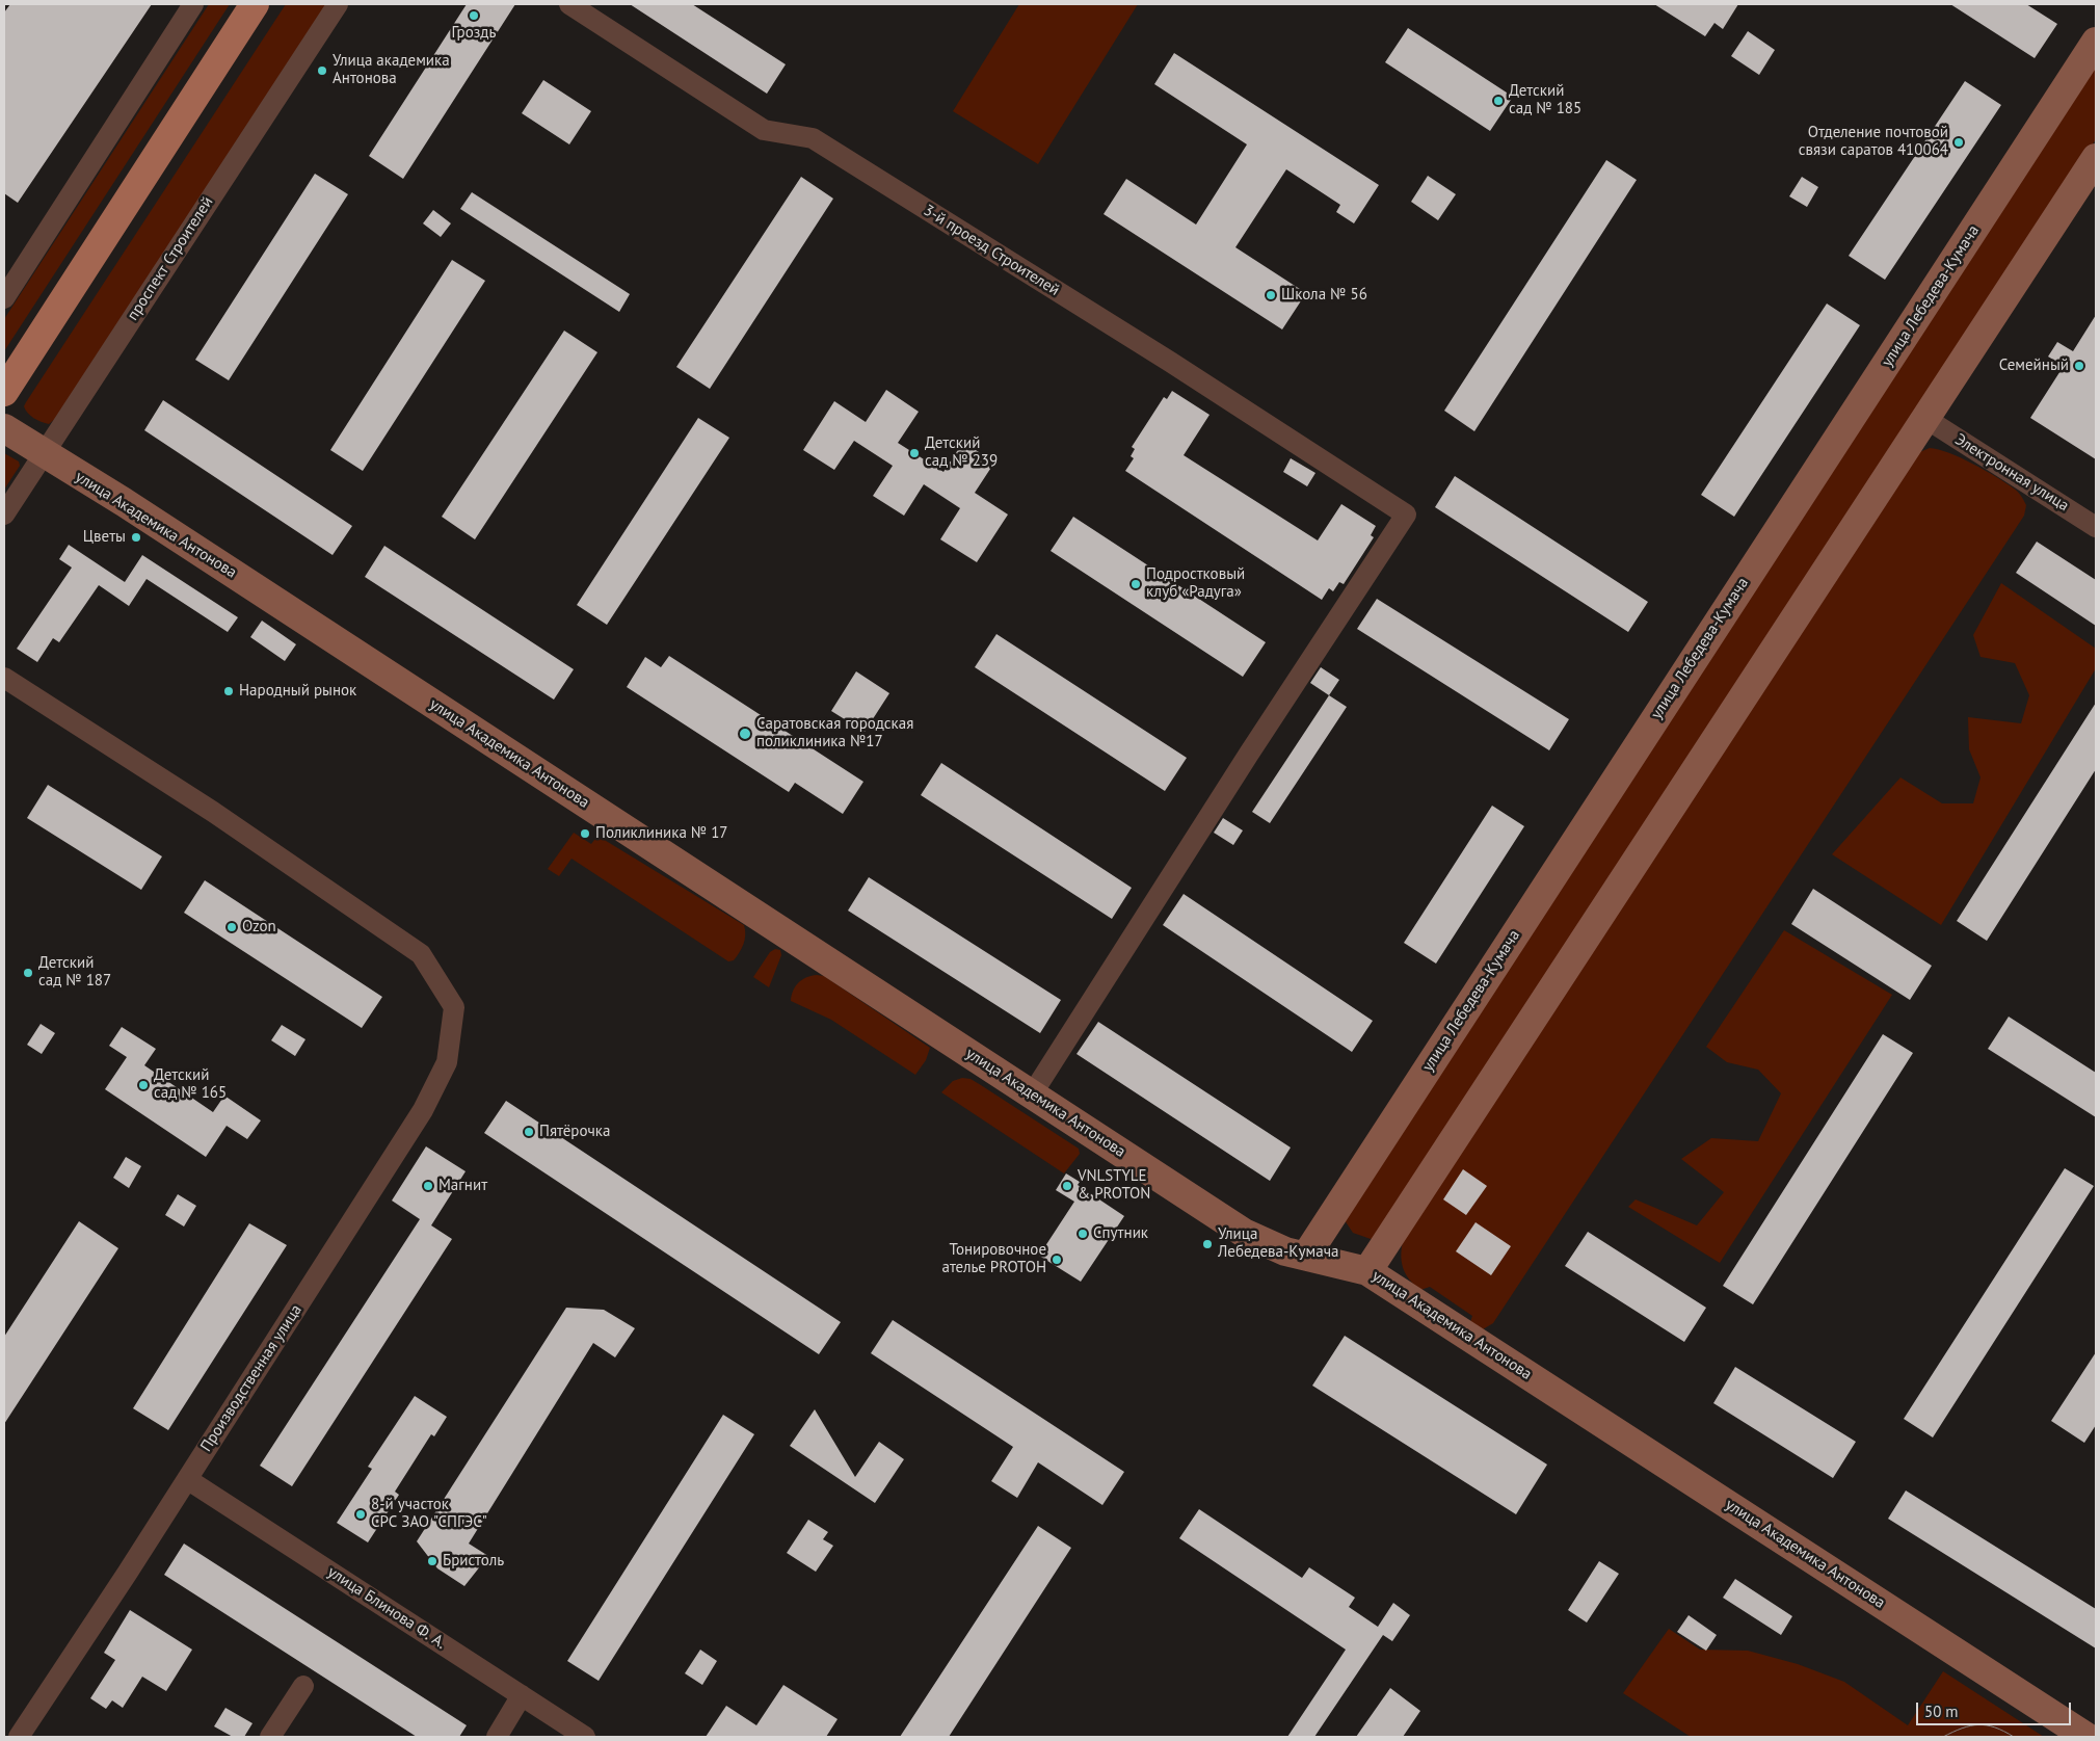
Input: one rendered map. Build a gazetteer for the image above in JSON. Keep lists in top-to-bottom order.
{
  "streets": {
    "street": [
      "3-й проезд Строителей",
      "проспект Строителей",
      "улица Лебедева-Кумача",
      "Электронная улица",
      "улица Академика Антонова",
      "Производственная улица",
      "улица Блинова Ф. А."
    ]
  },
  "crossings": [
    ["3-й проезд Строителей", "улица Академика Антонова"],
    ["проспект Строителей", "улица Академика Антонова"],
    ["улица Лебедева-Кумача", "улица Академика Антонова"],
    ["Производственная улица", "улица Блинова Ф. А."]
  ],
  "places": [
    "Гроздь",
    "Улица академика Антонова",
    "Детский сад № 185",
    "Отделение почтовой связи саратов 410064",
    "Школа № 56",
    "Семейный",
    "Детский сад № 239",
    "Цветы",
    "Подростковый клуб «Радуга»",
    "Народный рынок",
    "Саратовская городская поликлиника №17",
    "Поликлиника № 17",
    "Ozon",
    "Детский сад № 187",
    "Детский сад № 165",
    "Пятёрочка",
    "Магнит",
    "VNLSTYLE & PROTON",
    "Спутник",
    "Улица Лебедева-Кумача",
    "Тонировочное ателье PROTOH",
    "8-й участок СРС ЗАО \"СПГЭС\"",
    "Бристоль"
  ],
  "scale_bar": "50 m"
}
